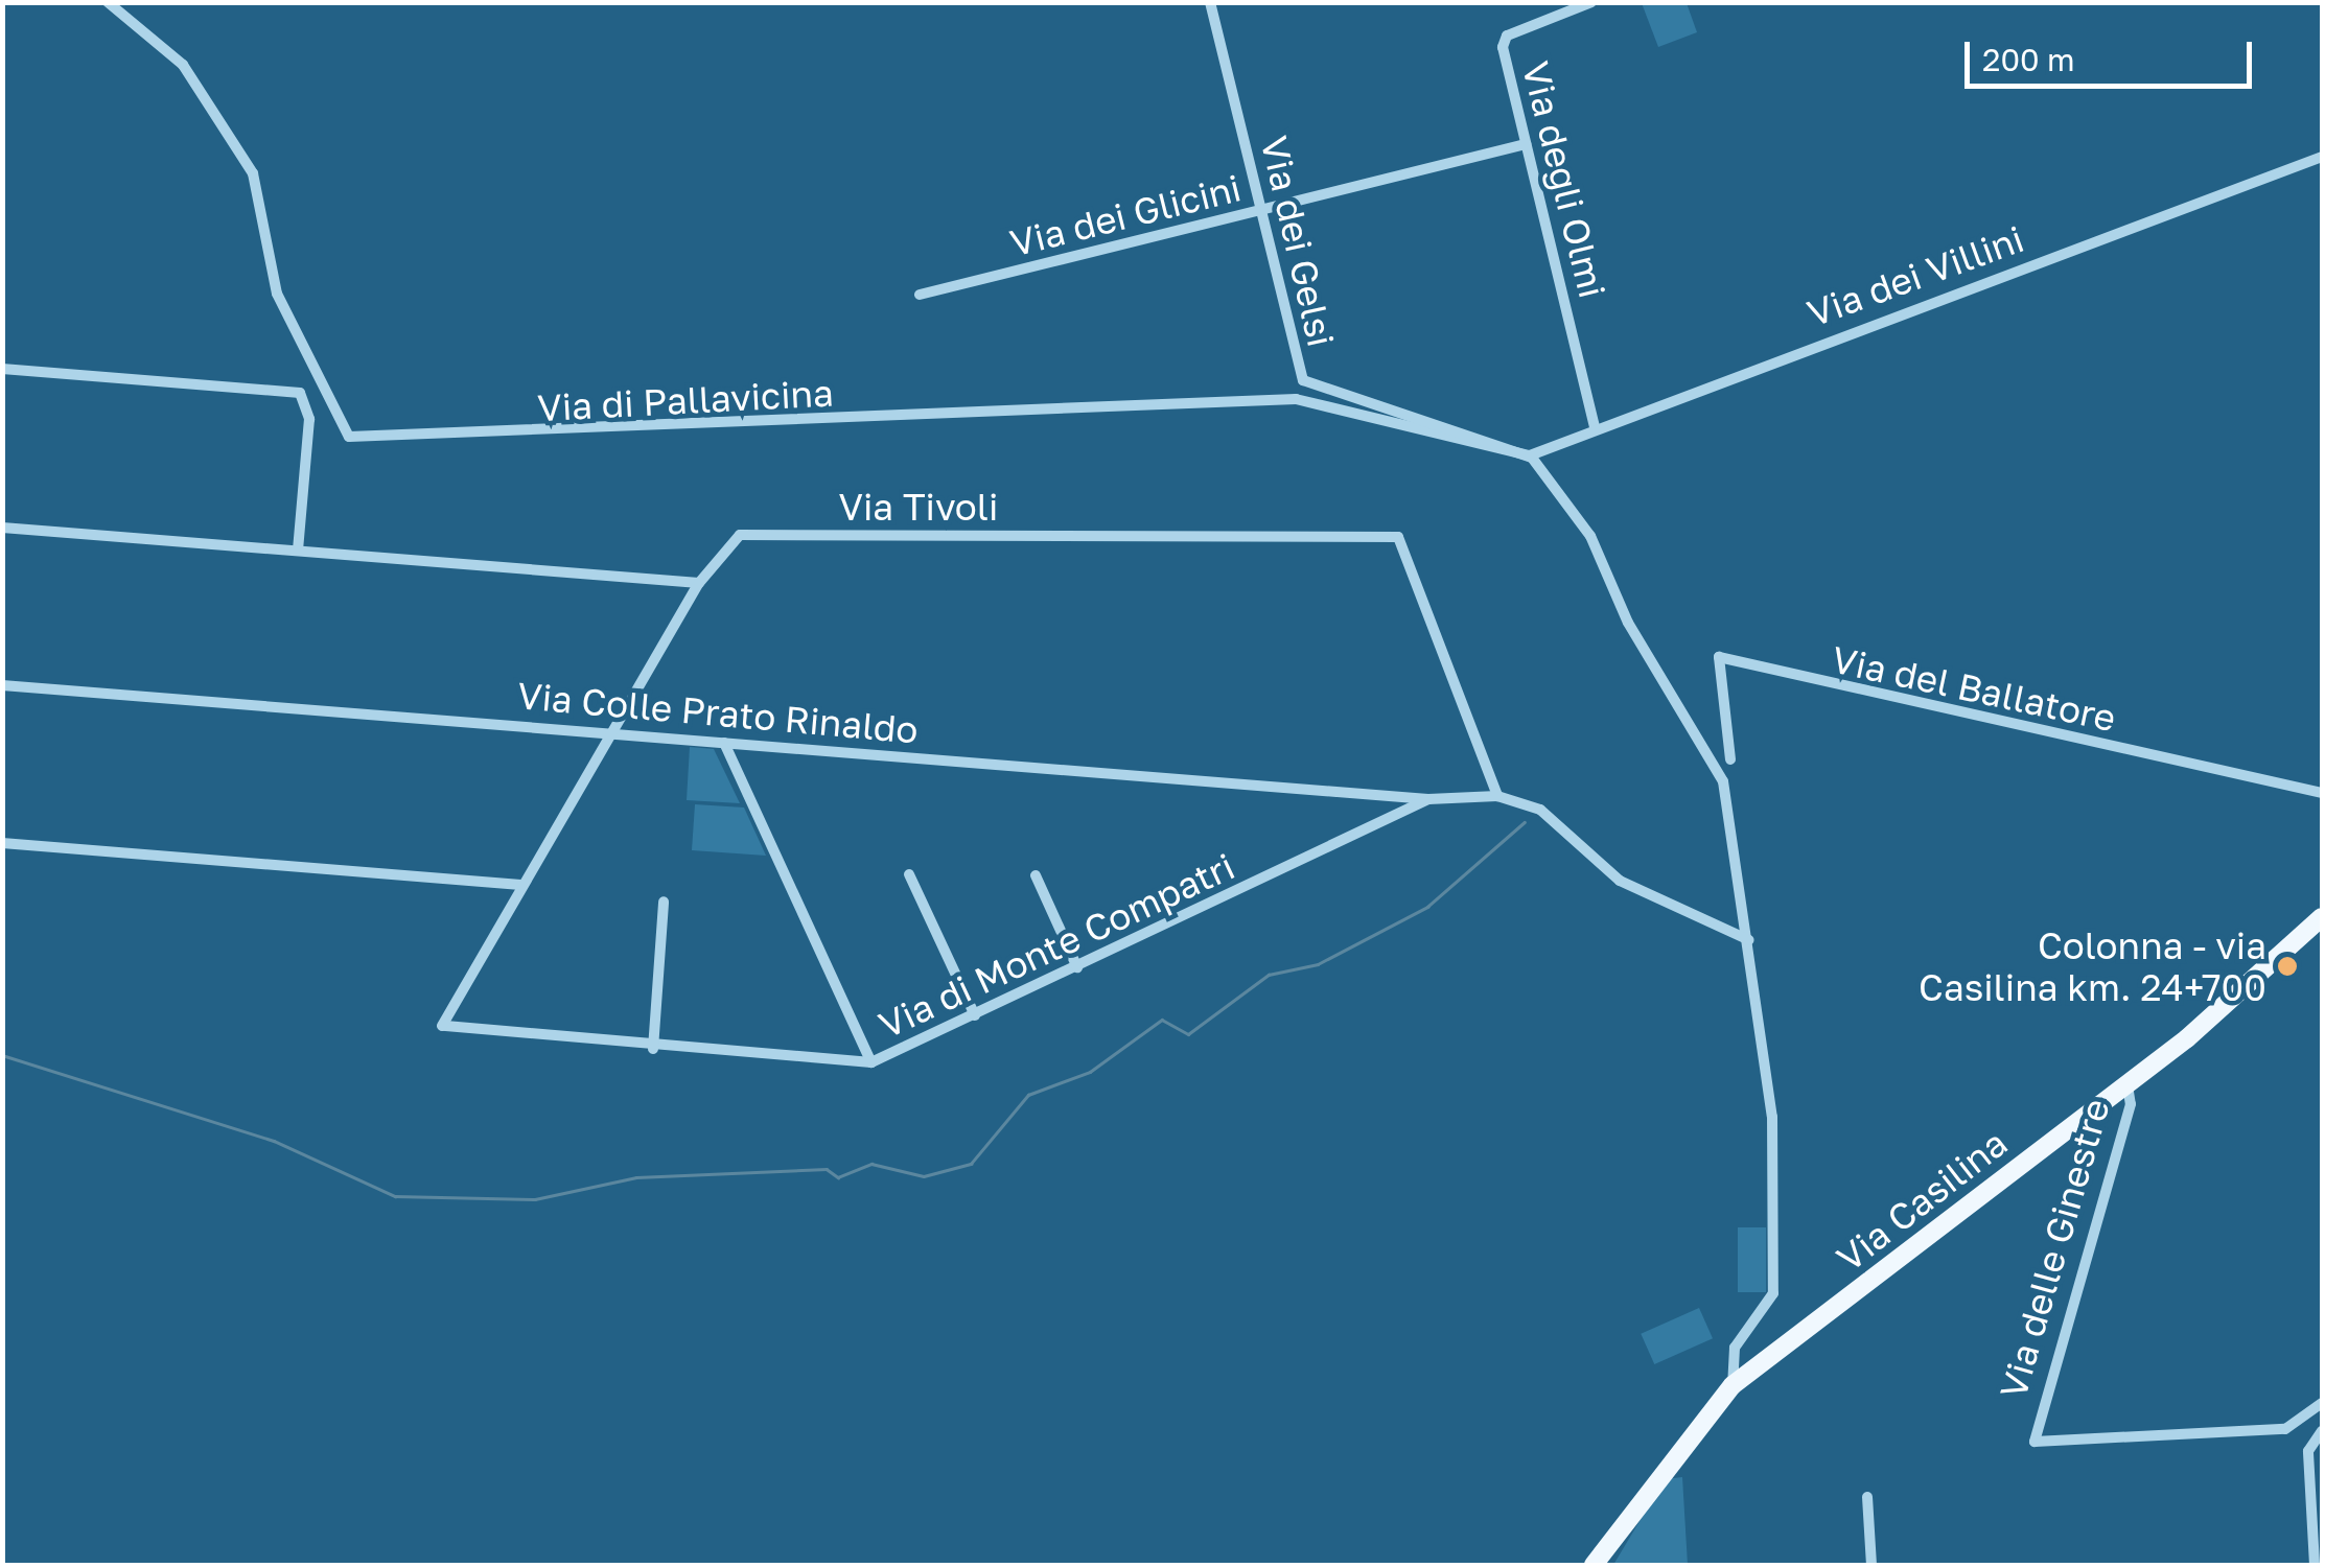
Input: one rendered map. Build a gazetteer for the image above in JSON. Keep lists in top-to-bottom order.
{
  "streets": {
    "main road": ["Via Casilina"],
    "street": [
      "Via degli Olmi",
      "Via dei Glicini",
      "Via dei Gelsi",
      "Via dei Villini",
      "Via di Pallavicina",
      "Via Tivoli",
      "Via del Ballatore",
      "Via Colle Prato Rinaldo",
      "Via di Monte Compatri",
      "Via delle Ginestre"
    ]
  },
  "crossings": [
    ["Via degli Olmi", "Via dei Glicini"],
    ["Via degli Olmi", "Via dei Villini"],
    ["Via dei Glicini", "Via dei Gelsi"],
    ["Via dei Gelsi", "Via dei Villini"],
    ["Via dei Gelsi", "Via di Pallavicina"],
    ["Via dei Villini", "Via di Pallavicina"],
    ["Via Tivoli", "Via Colle Prato Rinaldo"],
    ["Via Tivoli", "Via di Monte Compatri"],
    ["Via Colle Prato Rinaldo", "Via di Monte Compatri"],
    ["Via Casilina", "Via delle Ginestre"]
  ],
  "places": ["Colonna - via Casilina km. 24+700"],
  "scale_bar": "200 m"
}
